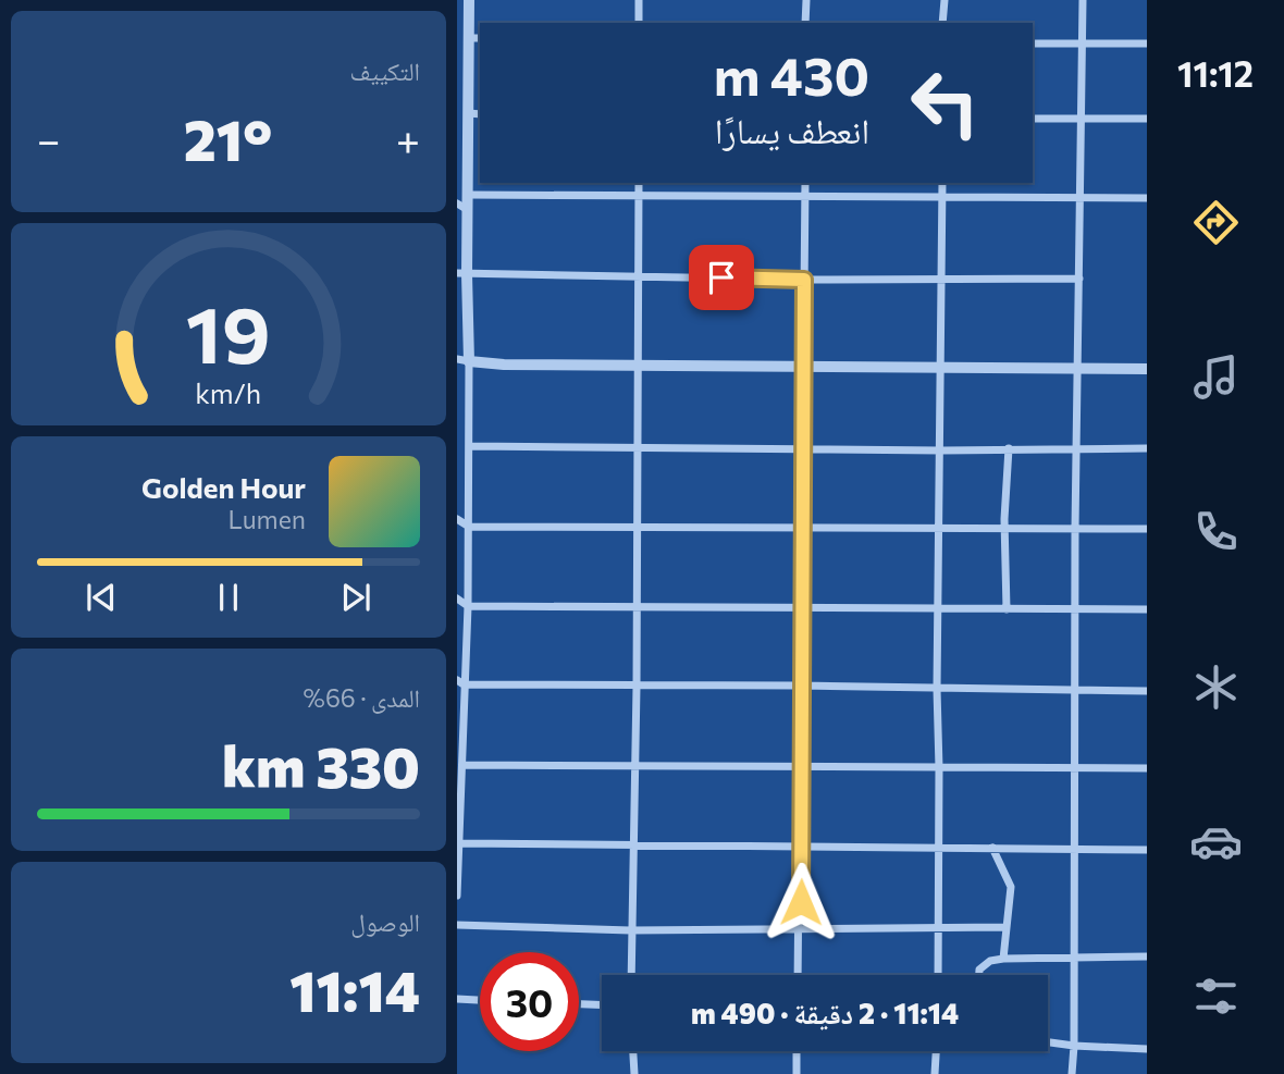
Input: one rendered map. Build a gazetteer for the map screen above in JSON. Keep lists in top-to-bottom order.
{
  "page": {
    "tabs": "11:12",
    "tile": [
      "التكييف",
      ["المدى · 66%", "330 km"],
      ["الوصول", "11:14"]
    ],
    "turn": ["430 m", "انعطف يسارًا"],
    "heat": ["−", "21°", "+"],
    "song": ["Golden Hour", "Lumen"],
    "limit": "30",
    "trip": "11:14 · 2 دقيقة · 490 m",
    "gauge": ["19", "km/h"]
  }
}
